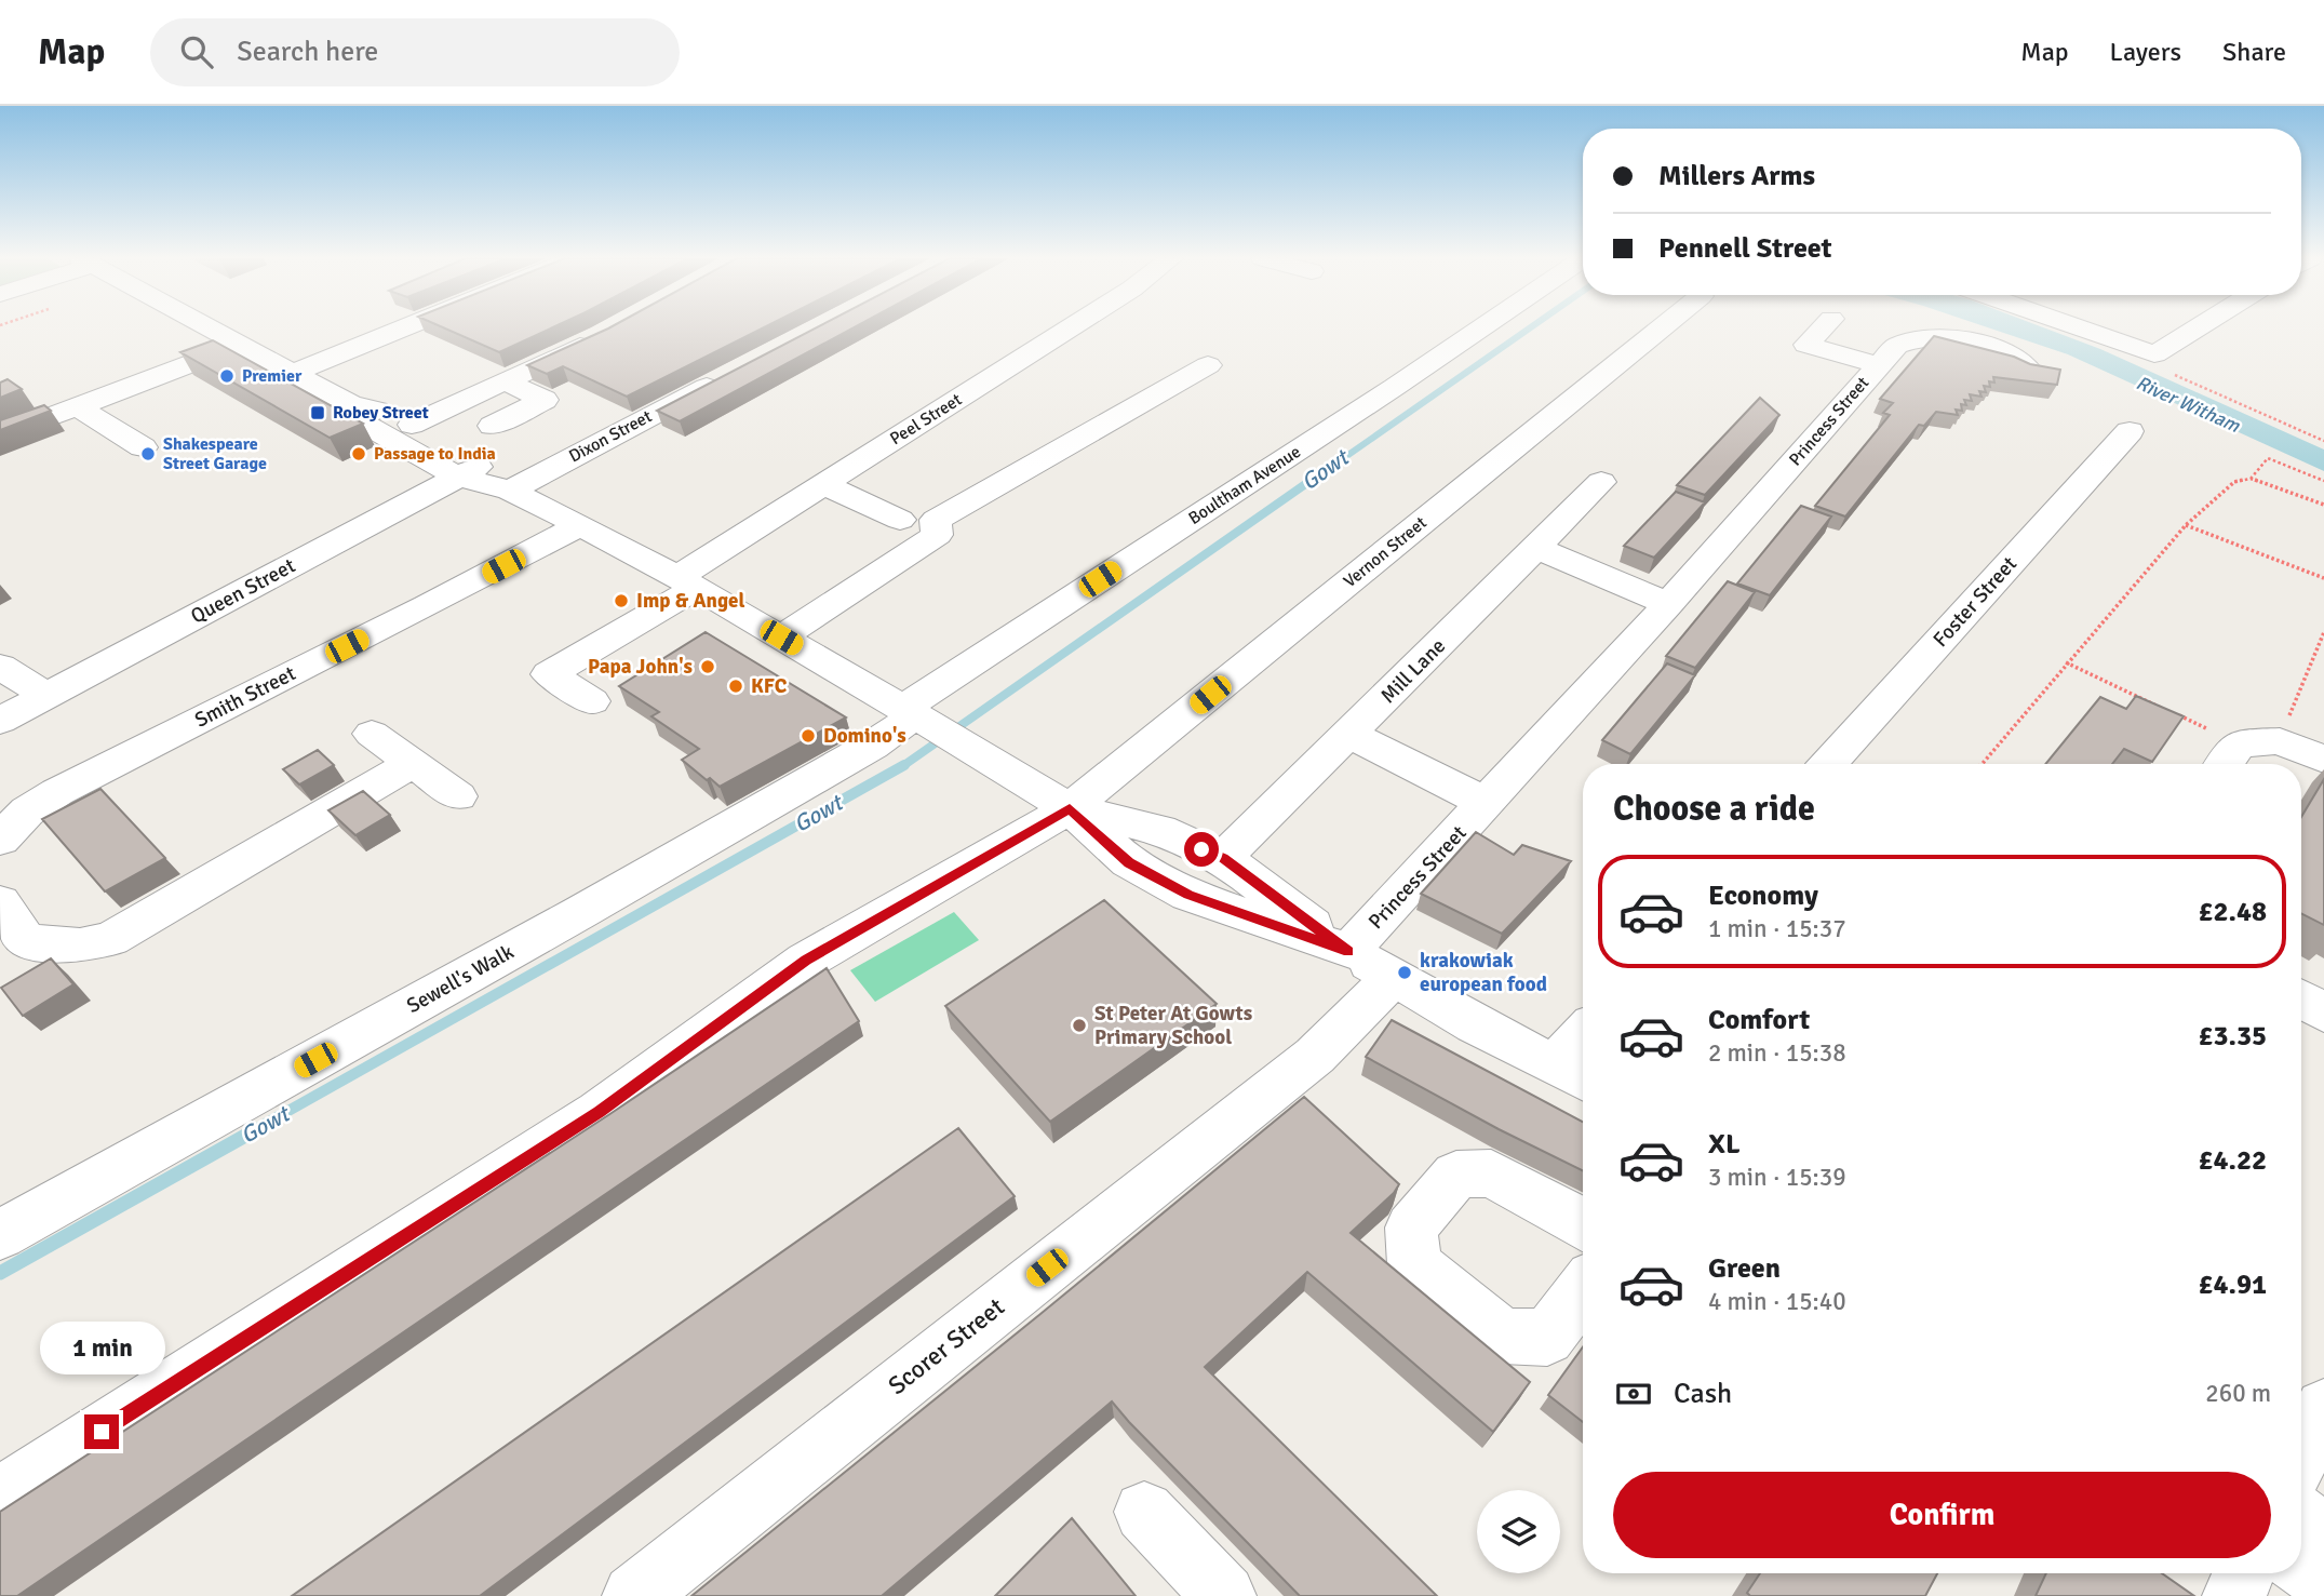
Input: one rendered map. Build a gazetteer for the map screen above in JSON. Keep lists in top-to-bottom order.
{
  "streets": {
    "street": [
      "Peel Street",
      "Princess Street",
      "Dixon Street",
      "Boultham Avenue",
      "Vernon Street",
      "Queen Street",
      "Foster Street",
      "Mill Lane",
      "Smith Street",
      "Sewell's Walk",
      "Scorer Street"
    ]
  },
  "crossings": [
    ["Princess Street", "Mill Lane"],
    ["Boultham Avenue", "Sewell's Walk"]
  ],
  "water": ["River Witham", "Gowt"],
  "places": {
    "other": [
      "Premier",
      "Shakespeare Street Garage",
      "Passage to India",
      "Imp & Angel",
      "Papa John's",
      "KFC",
      "Domino's",
      "krakowiak european food",
      "St Peter At Gowts Primary School"
    ],
    "transit": ["Robey Street"]
  },
  "page": {
    "header": "Map",
    "search": "Search here",
    "nav": ["Map", "Layers", "Share"],
    "banner": ["Millers Arms", "Pennell Street"],
    "heading": "Choose a ride",
    "list": [
      {
        "name": "Economy",
        "note": "1 min · 15:37",
        "value": "£2.48"
      },
      {
        "name": "Comfort",
        "note": "2 min · 15:38",
        "value": "£3.35"
      },
      {
        "name": "XL",
        "note": "3 min · 15:39",
        "value": "£4.22"
      },
      {
        "name": "Green",
        "note": "4 min · 15:40",
        "value": "£4.91"
      }
    ],
    "bubble": "1 min",
    "pay": ["Cash", "260 m"],
    "buttons": "Confirm"
  }
}
